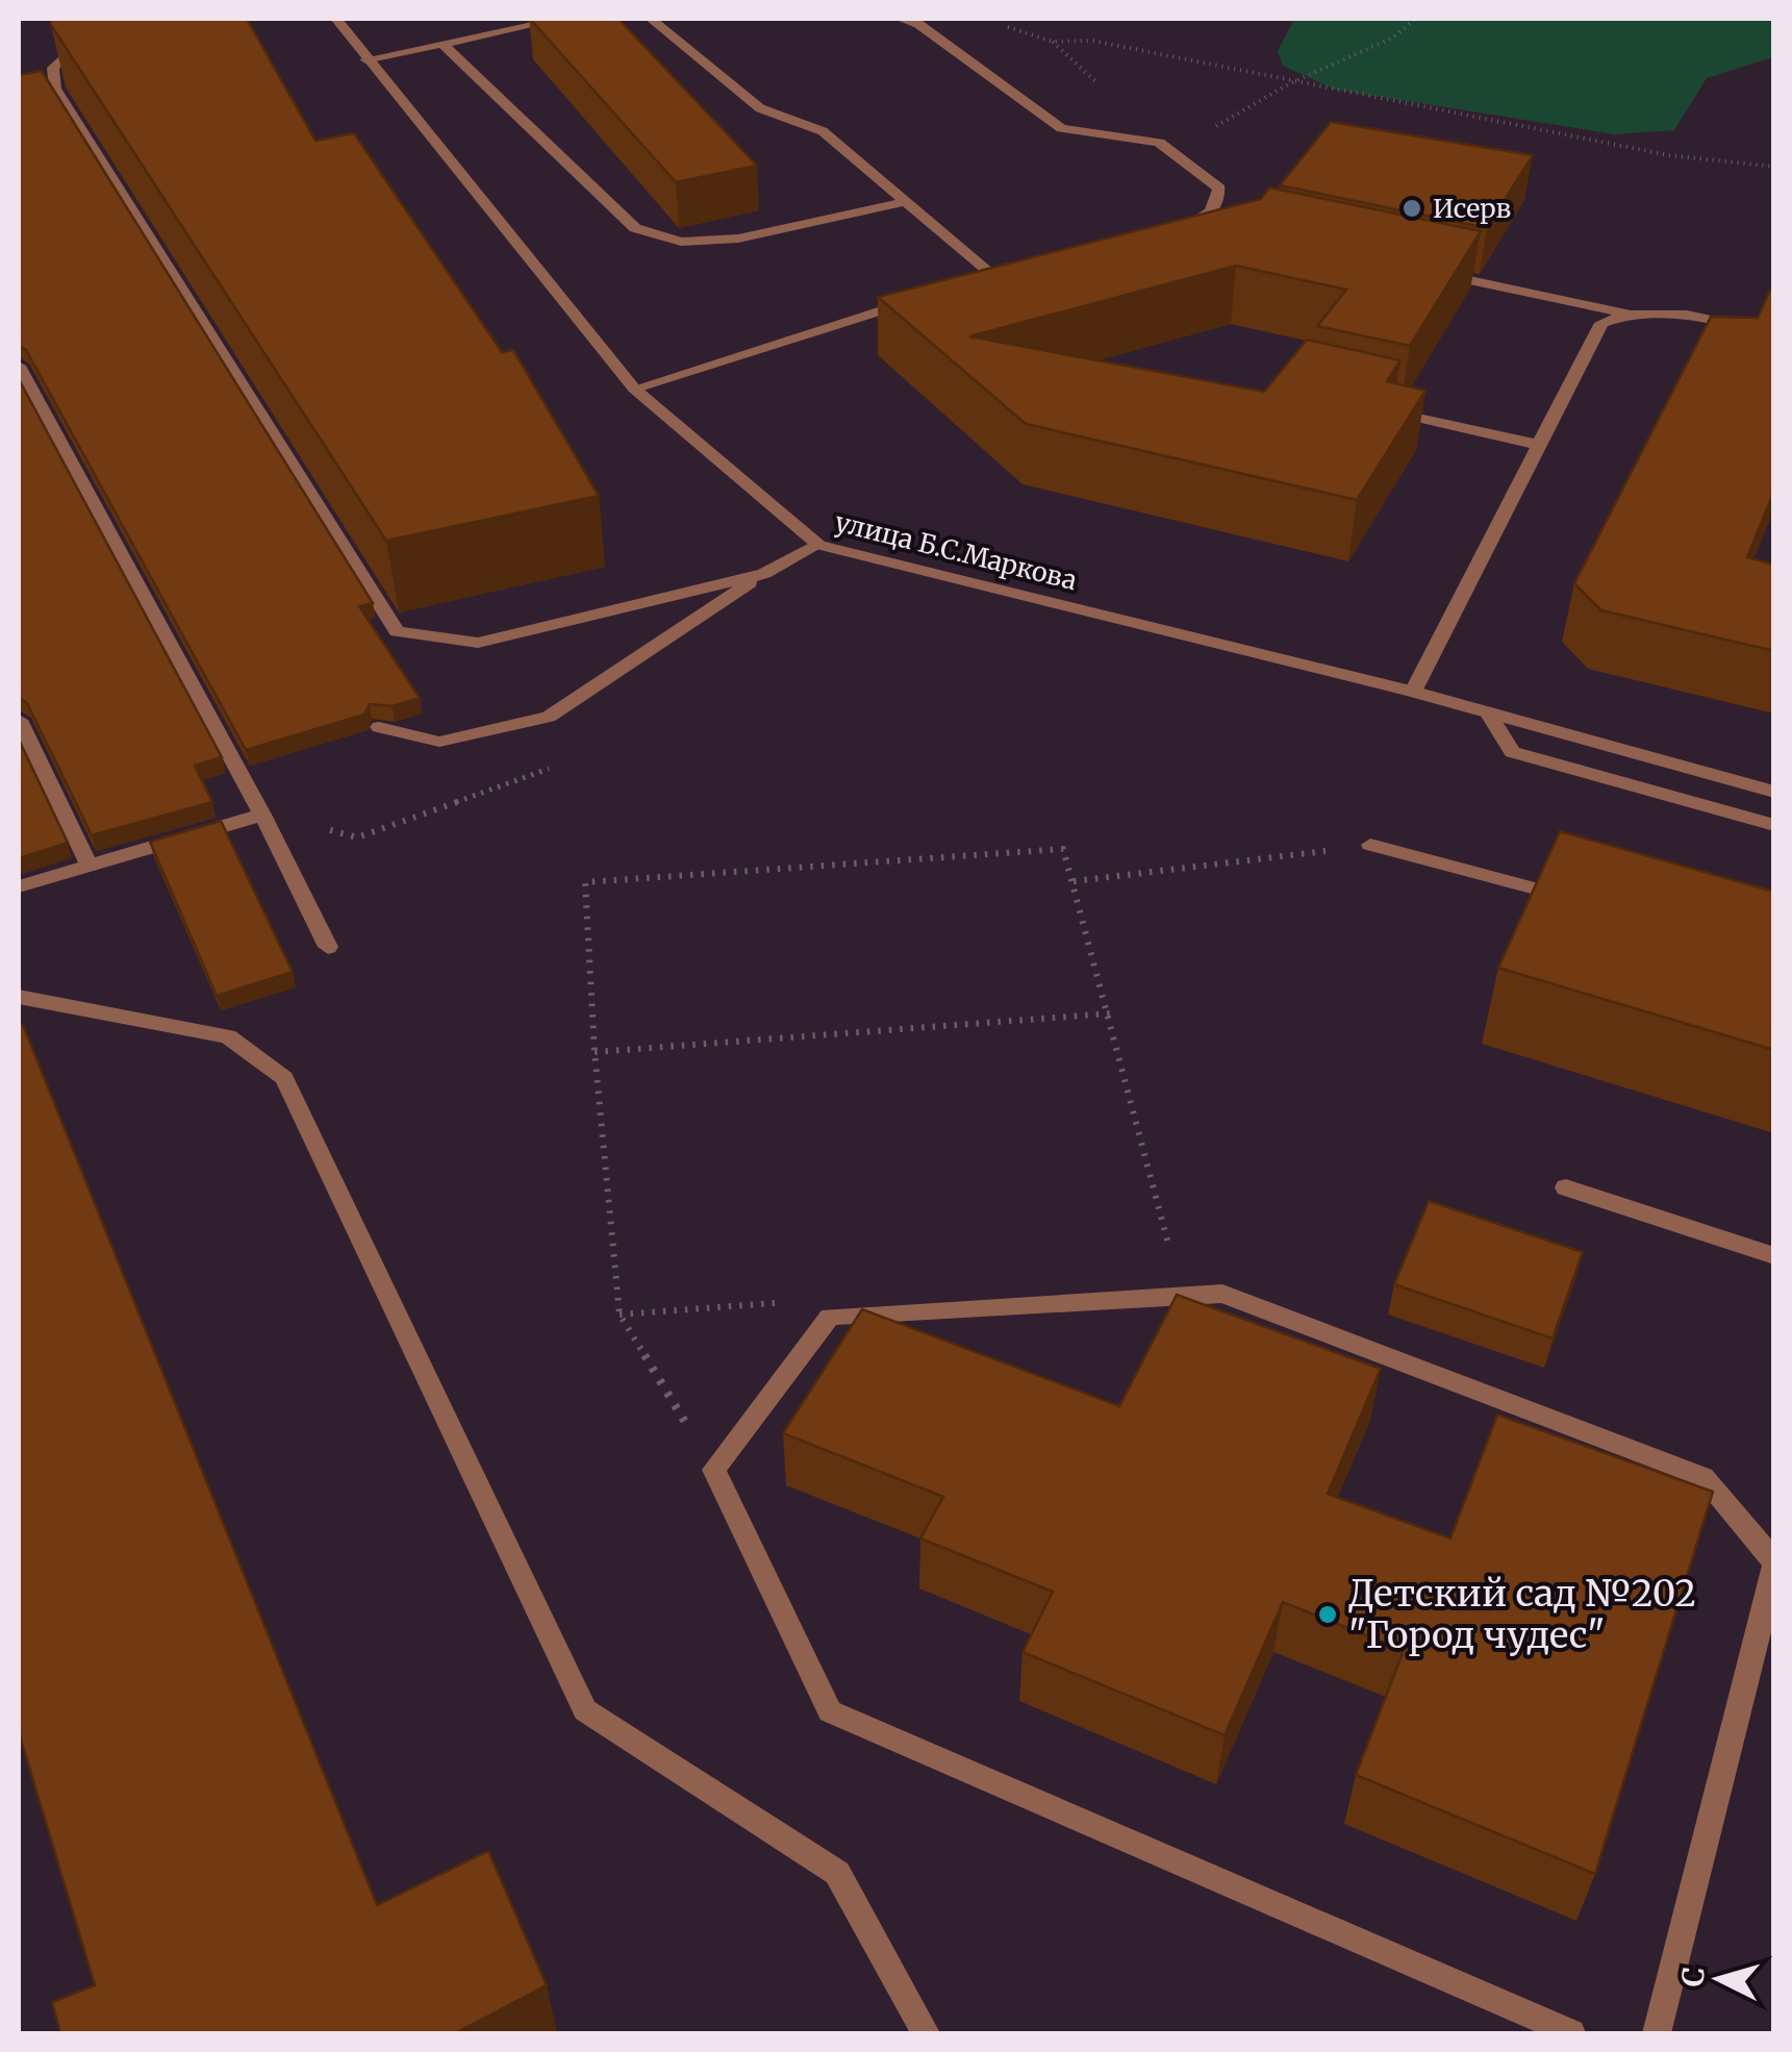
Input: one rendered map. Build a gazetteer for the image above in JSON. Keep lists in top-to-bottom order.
{
  "streets": {
    "street": ["улица Б.С.Маркова"]
  },
  "places": ["Исерв", "Детский сад №202 \"Город чудес\""],
  "north": "left"
}
